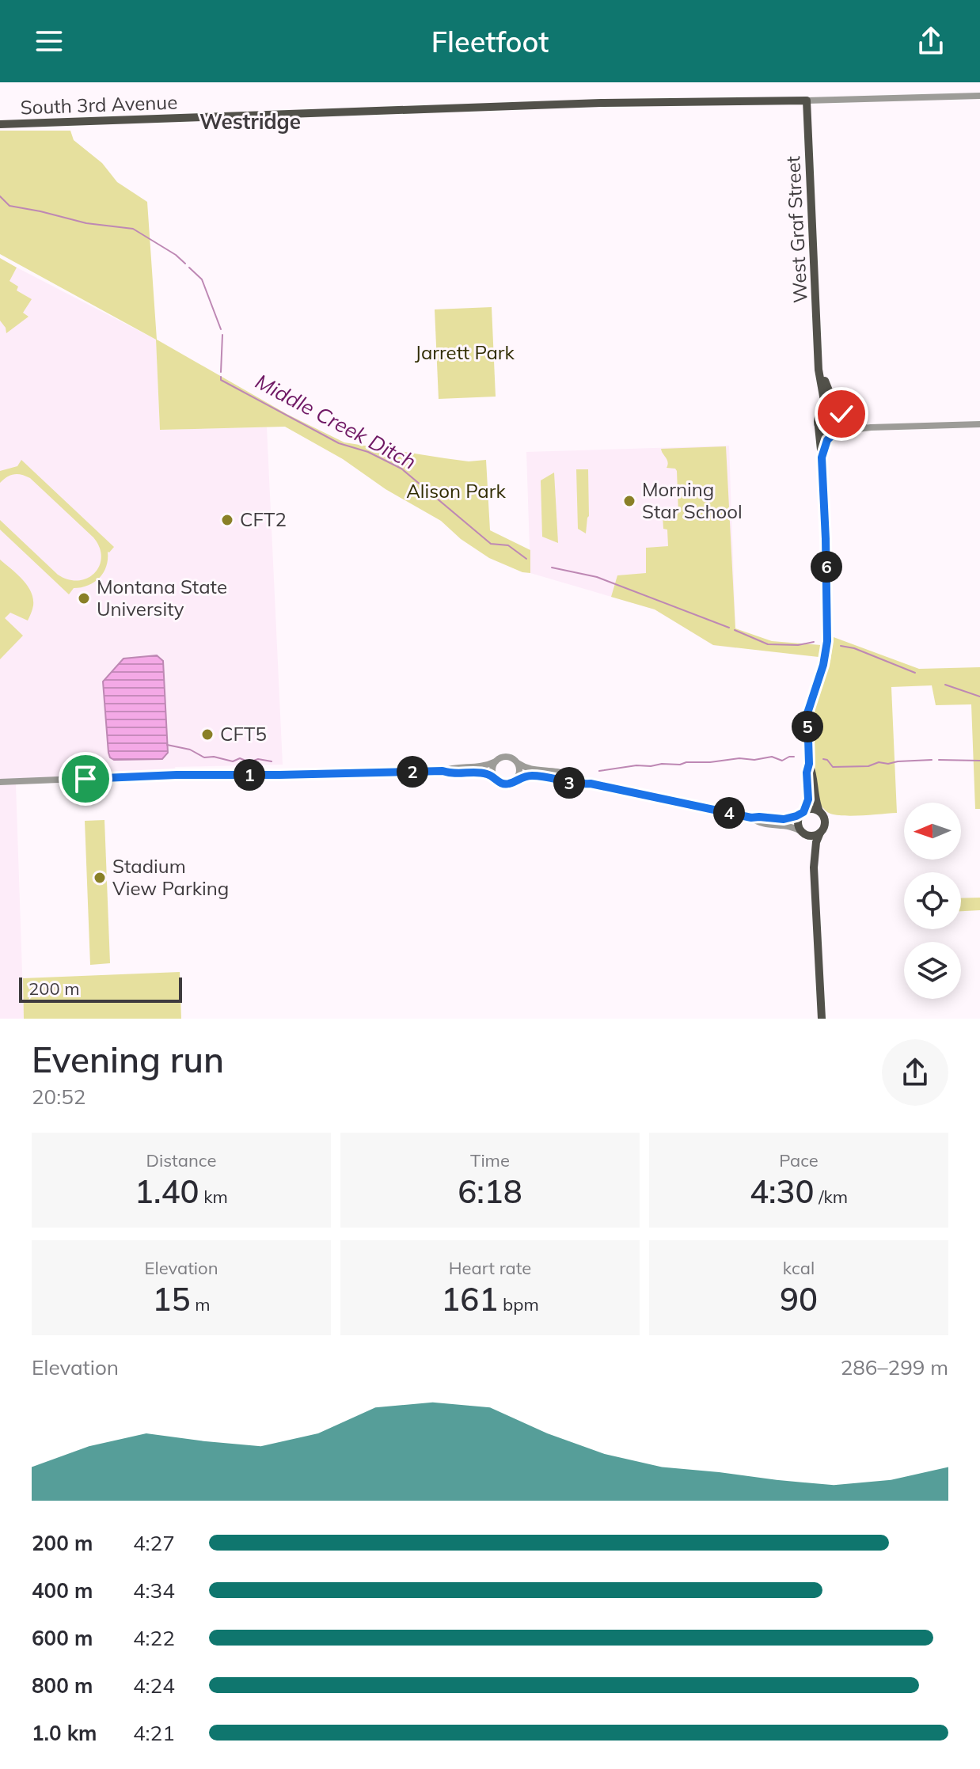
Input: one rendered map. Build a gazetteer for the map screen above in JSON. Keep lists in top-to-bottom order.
{
  "streets": {
    "main road": ["South 3rd Avenue", "West Graf Street"]
  },
  "crossings": [
    ["South 3rd Avenue", "West Graf Street"]
  ],
  "districts": ["Westridge"],
  "water": ["Middle Creek Ditch"],
  "parks": ["Jarrett Park", "Alison Park"],
  "places": [
    "Morning Star School",
    "CFT2",
    "Montana State University",
    "CFT5",
    "Stadium View Parking"
  ],
  "scale_bar": "200 m",
  "north": "left",
  "page": {
    "header": "Fleetfoot",
    "pins": [
      "6",
      "5",
      "2",
      "1",
      "3",
      "4"
    ],
    "scale": "200 m",
    "heading": ["Evening run", "20:52"],
    "stats": [
      ["Distance", "1.40 km"],
      ["Time", "6:18"],
      ["Pace", "4:30 /km"],
      ["Elevation", "15 m"],
      ["Heart rate", "161 bpm"],
      ["kcal", "90"]
    ],
    "chart": ["Elevation", "286–299 m"],
    "list": [
      {
        "name": "200 m",
        "note": "4:27"
      },
      {
        "name": "400 m",
        "note": "4:34"
      },
      {
        "name": "600 m",
        "note": "4:22"
      },
      {
        "name": "800 m",
        "note": "4:24"
      },
      {
        "name": "1.0 km",
        "note": "4:21"
      }
    ]
  }
}
